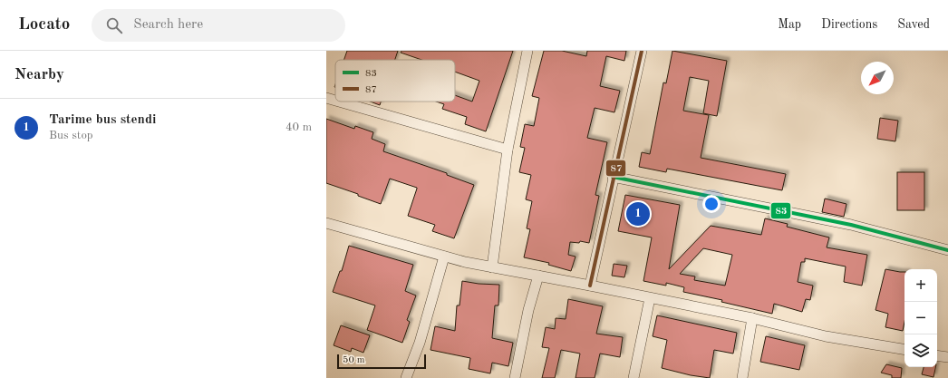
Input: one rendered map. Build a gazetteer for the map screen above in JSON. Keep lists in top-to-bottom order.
{
  "lines": ["transit line 87", "transit line 83"],
  "legend": ["83", "87"],
  "scale_bar": "50 m",
  "north": "bottom left",
  "page": {
    "header": "Locato",
    "search": "Search here",
    "nav": ["Map", "Directions", "Saved"],
    "heading": "Nearby",
    "list": [
      {
        "mark": "1",
        "name": "Tarime bus stendi",
        "note": "Bus stop",
        "value": "40 m"
      }
    ],
    "pins": "1",
    "map_buttons": ["+", "−"],
    "scale": "50 m"
  }
}
